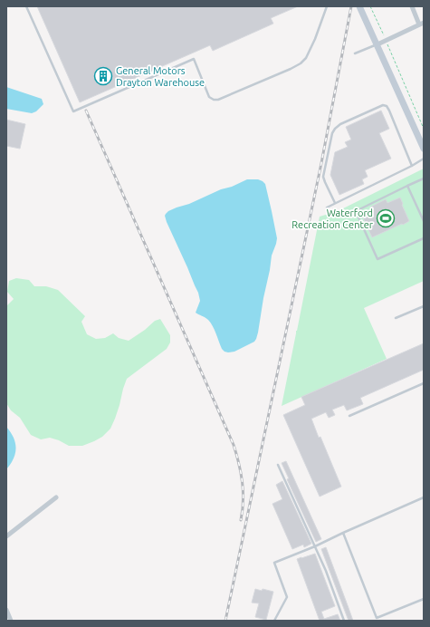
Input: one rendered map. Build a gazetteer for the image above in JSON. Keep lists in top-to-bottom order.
{
  "places": {
    "building": ["General Motors Drayton Warehouse"],
    "sports": ["Waterford Recreation Center"]
  }
}
